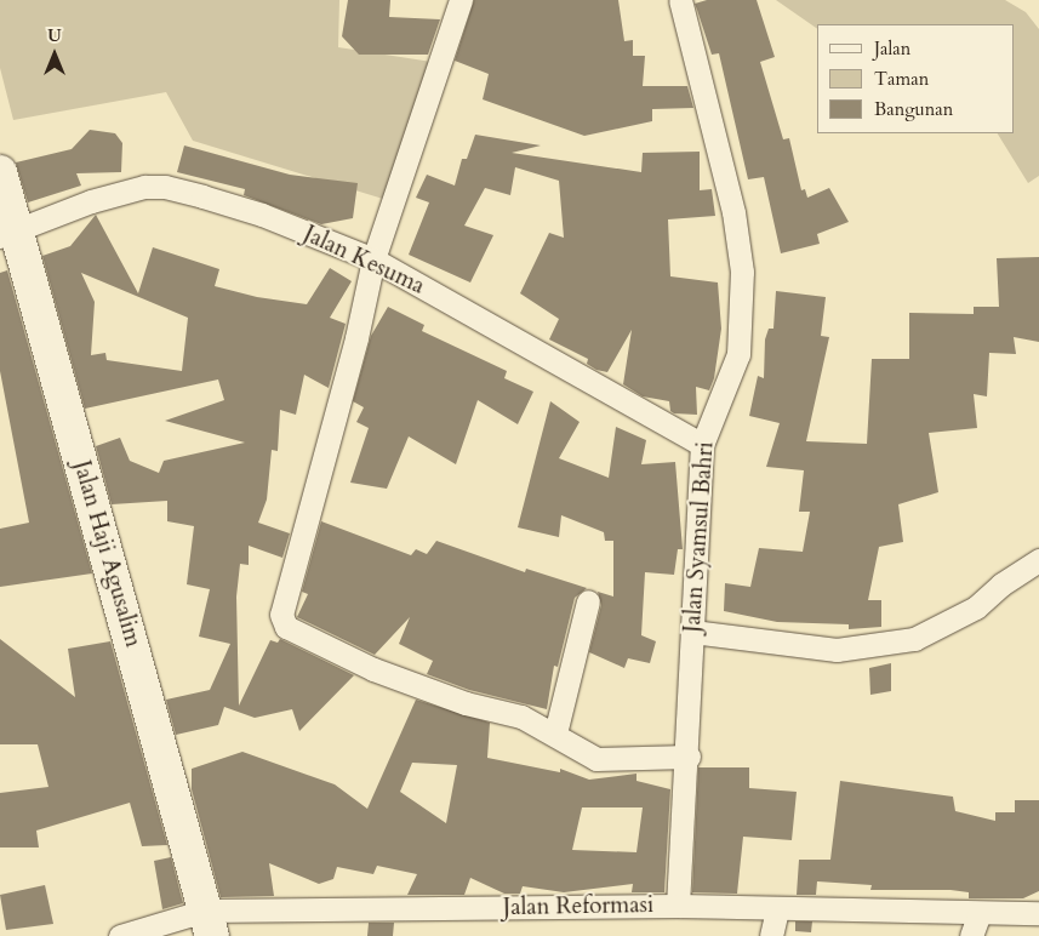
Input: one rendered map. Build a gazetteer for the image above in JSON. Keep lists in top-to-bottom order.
{
  "streets": {
    "street": [
      "Jalan Kesuma",
      "Jalan Syamsul Bahri",
      "Jalan Haji Agusalim",
      "Jalan Reformasi"
    ]
  },
  "crossings": [
    ["Jalan Kesuma", "Jalan Syamsul Bahri"],
    ["Jalan Kesuma", "Jalan Haji Agusalim"],
    ["Jalan Syamsul Bahri", "Jalan Reformasi"],
    ["Jalan Haji Agusalim", "Jalan Reformasi"]
  ],
  "legend": ["Jalan", "Taman", "Bangunan"],
  "north": "top"
}
